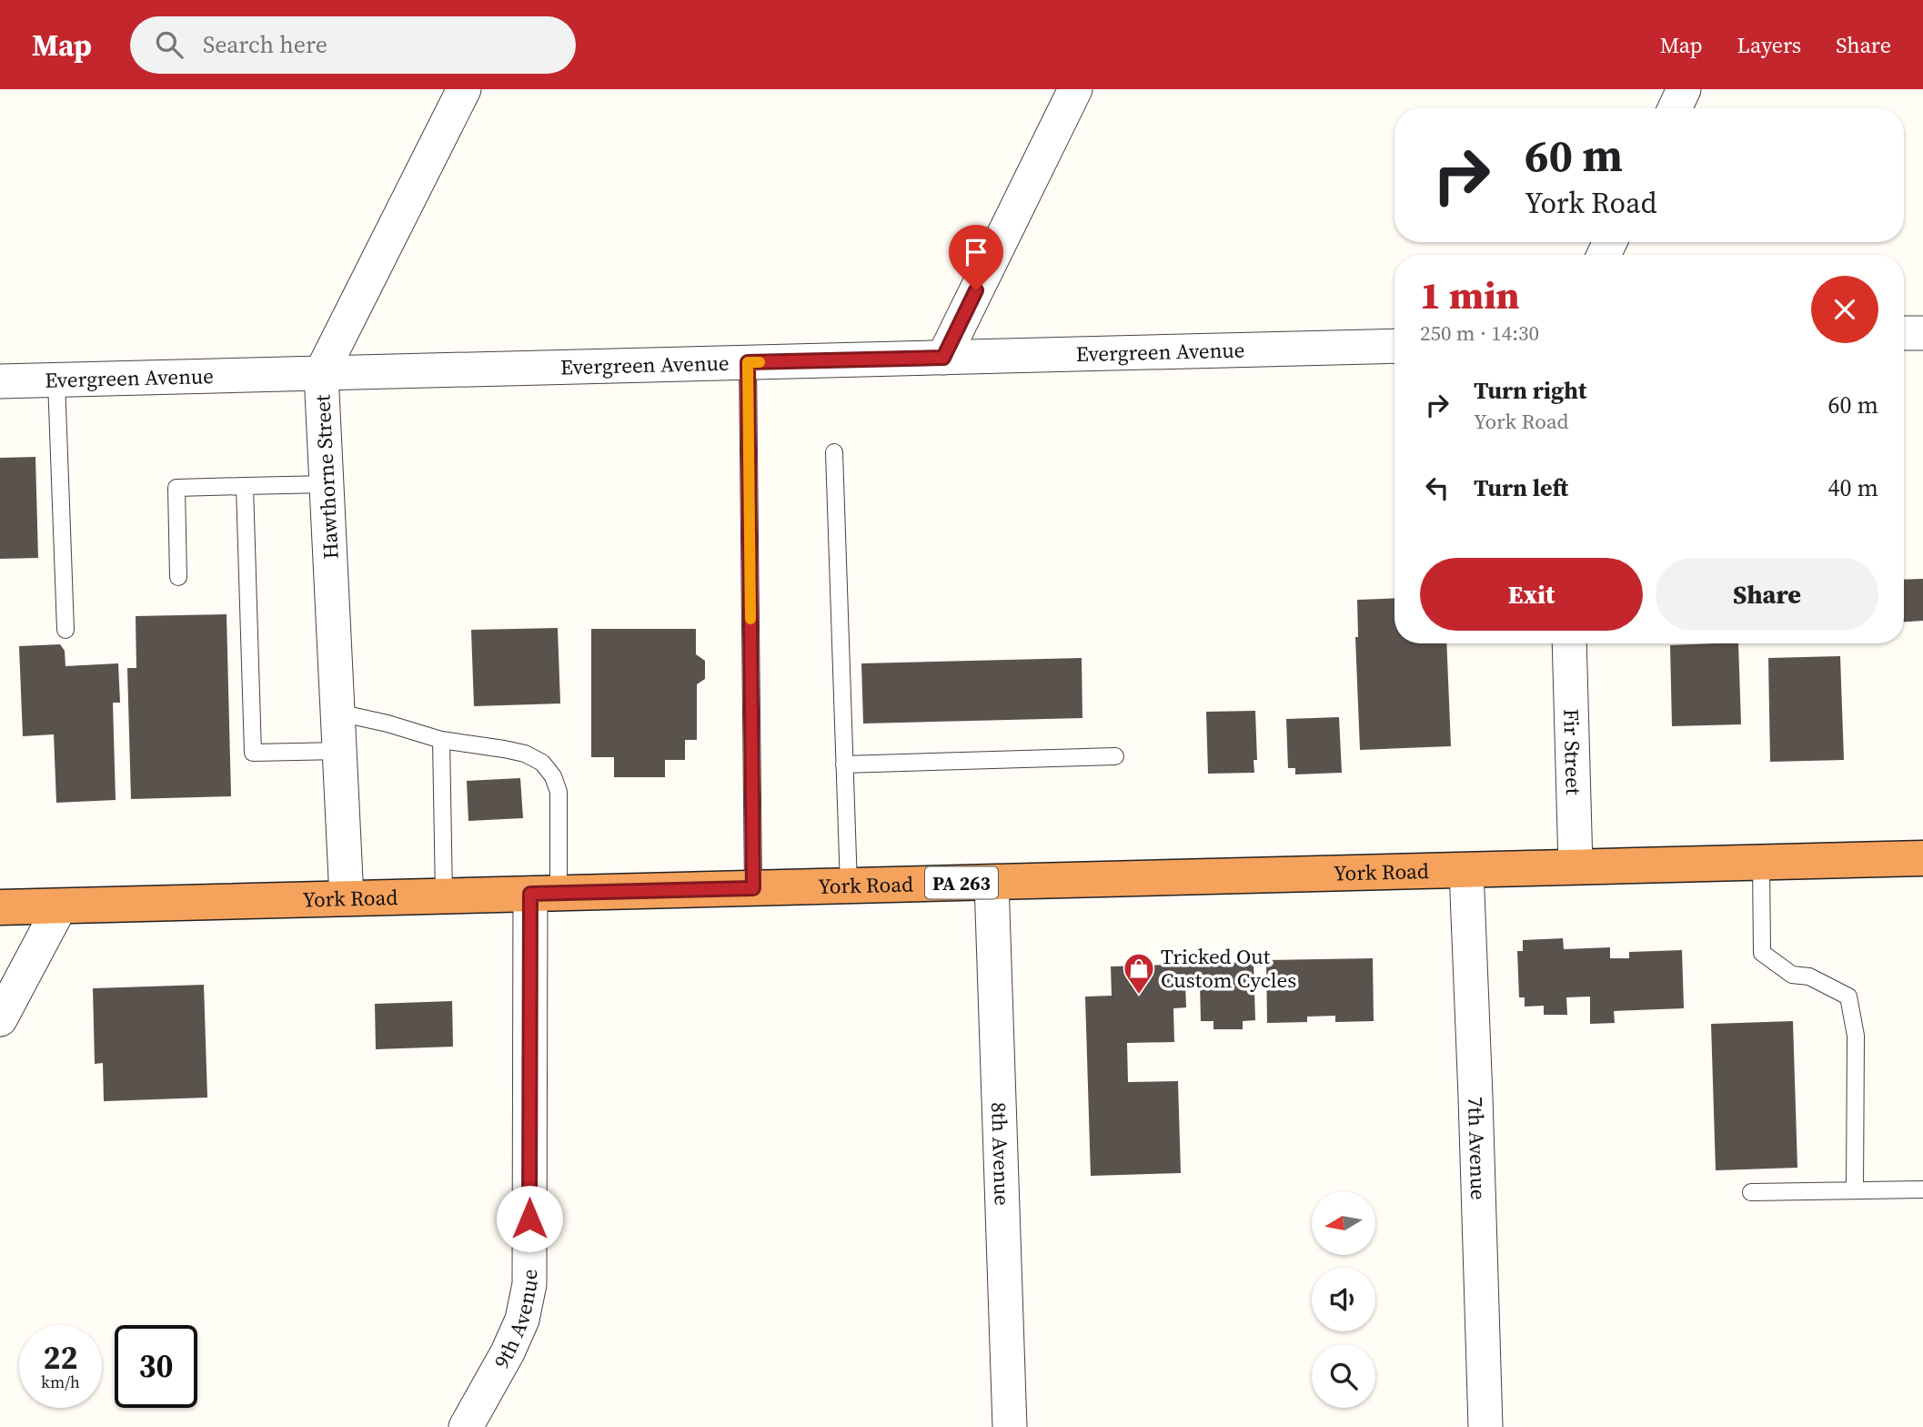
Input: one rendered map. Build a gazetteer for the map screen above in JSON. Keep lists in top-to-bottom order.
{
  "streets": {
    "highway": ["York Road", "PA 263"],
    "street": [
      "Evergreen Avenue",
      "Hawthorne Street",
      "Fir Street",
      "7th Avenue",
      "8th Avenue",
      "9th Avenue"
    ]
  },
  "crossings": [
    ["Evergreen Avenue", "Hawthorne Street"],
    ["Hawthorne Street", "York Road"],
    ["Fir Street", "York Road"],
    ["York Road", "7th Avenue"],
    ["York Road", "8th Avenue"],
    ["York Road", "9th Avenue"]
  ],
  "places": {
    "shop": ["Tricked Out Custom Cycles"]
  },
  "north": "left",
  "page": {
    "header": "Map",
    "search": "Search here",
    "nav": ["Map", "Layers", "Share"],
    "turn": ["60 m", "York Road"],
    "heading": ["1 min", "250 m · 14:30"],
    "list": [
      {
        "name": "Turn right",
        "note": "York Road",
        "value": "60 m"
      },
      {
        "name": "Turn left",
        "value": "40 m"
      }
    ],
    "buttons": ["Exit", "Share"],
    "speed": "22 km/h",
    "limit": "30"
  }
}
